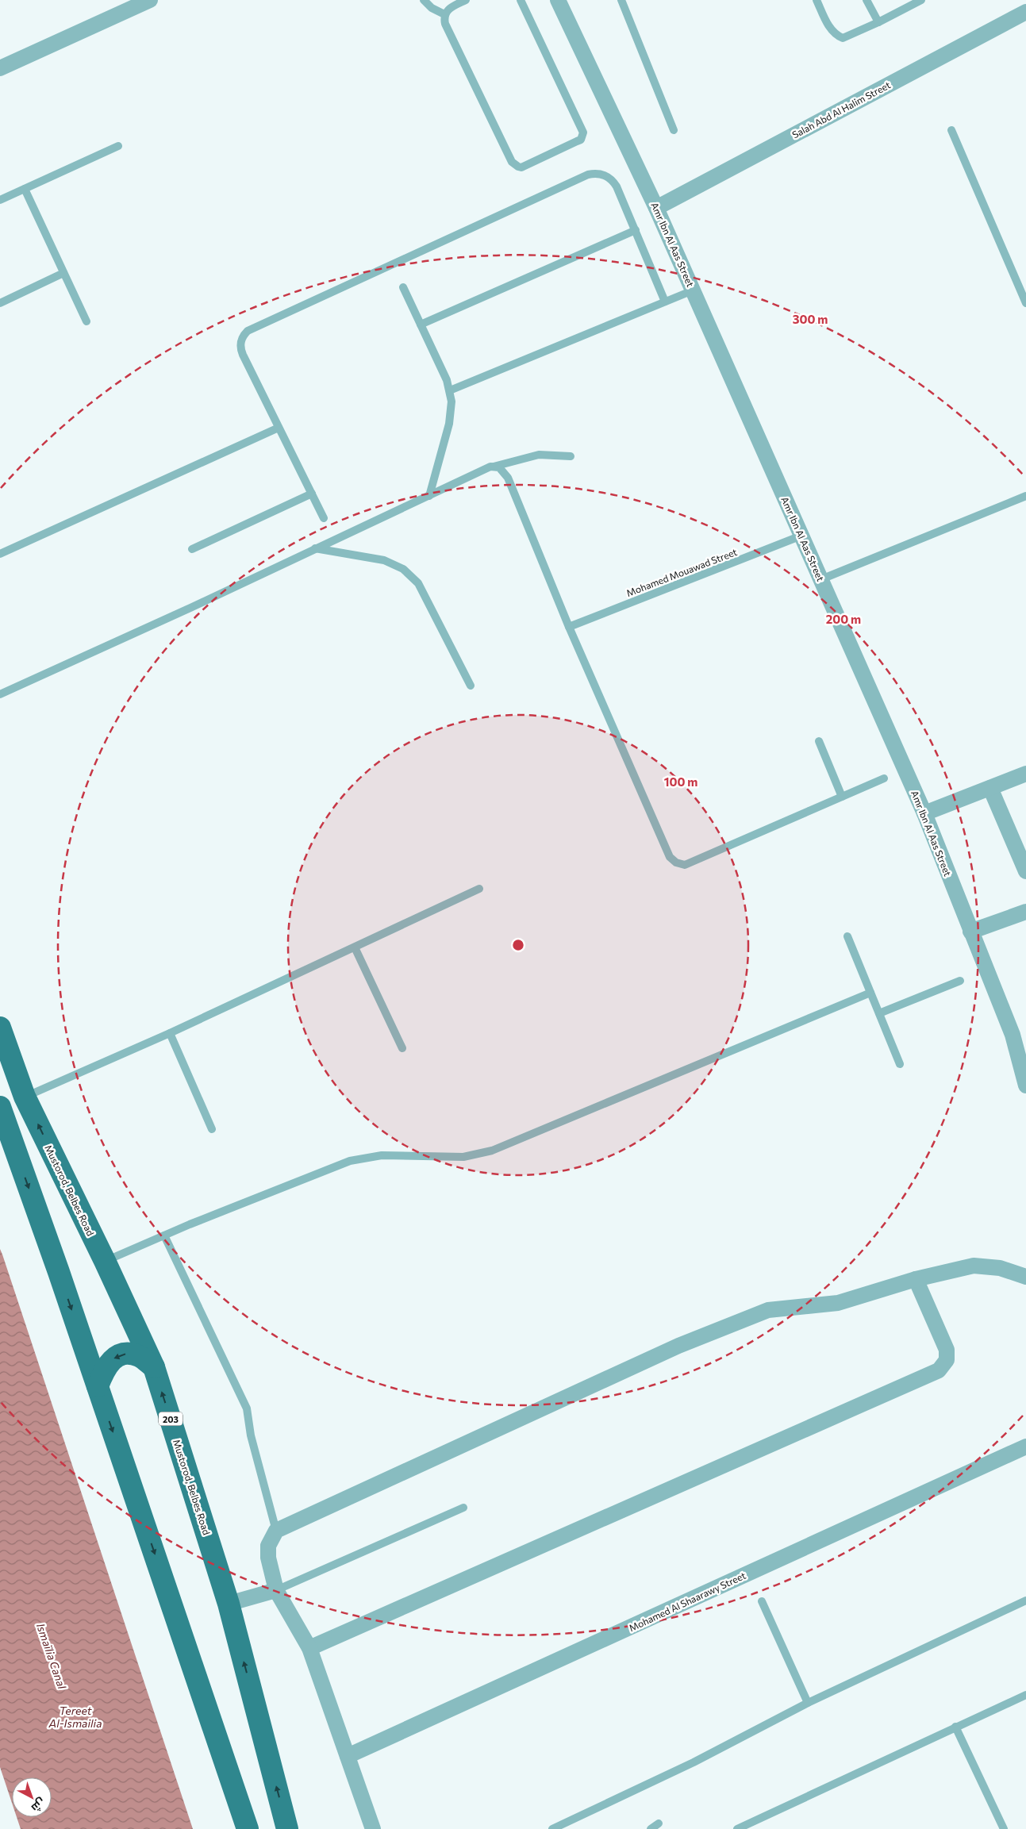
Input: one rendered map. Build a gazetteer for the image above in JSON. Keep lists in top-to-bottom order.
{
  "streets": {
    "main road": ["Mustorod, Belbes Road", "203"],
    "street": ["Salah Abd Al Halim Street", "Amr Ibn Al Aas Street", "Mohamed Al Shaarawy Street"],
    "lane": ["Mohamed Mouawad Street"]
  },
  "crossings": [
    ["Salah Abd Al Halim Street", "Amr Ibn Al Aas Street"],
    ["Amr Ibn Al Aas Street", "Mohamed Mouawad Street"]
  ],
  "water": ["Ismaïlia Canal", "Tereet Al-Ismailia"],
  "north": "bottom right",
  "rings": ["300 m", "200 m", "100 m"]
}
